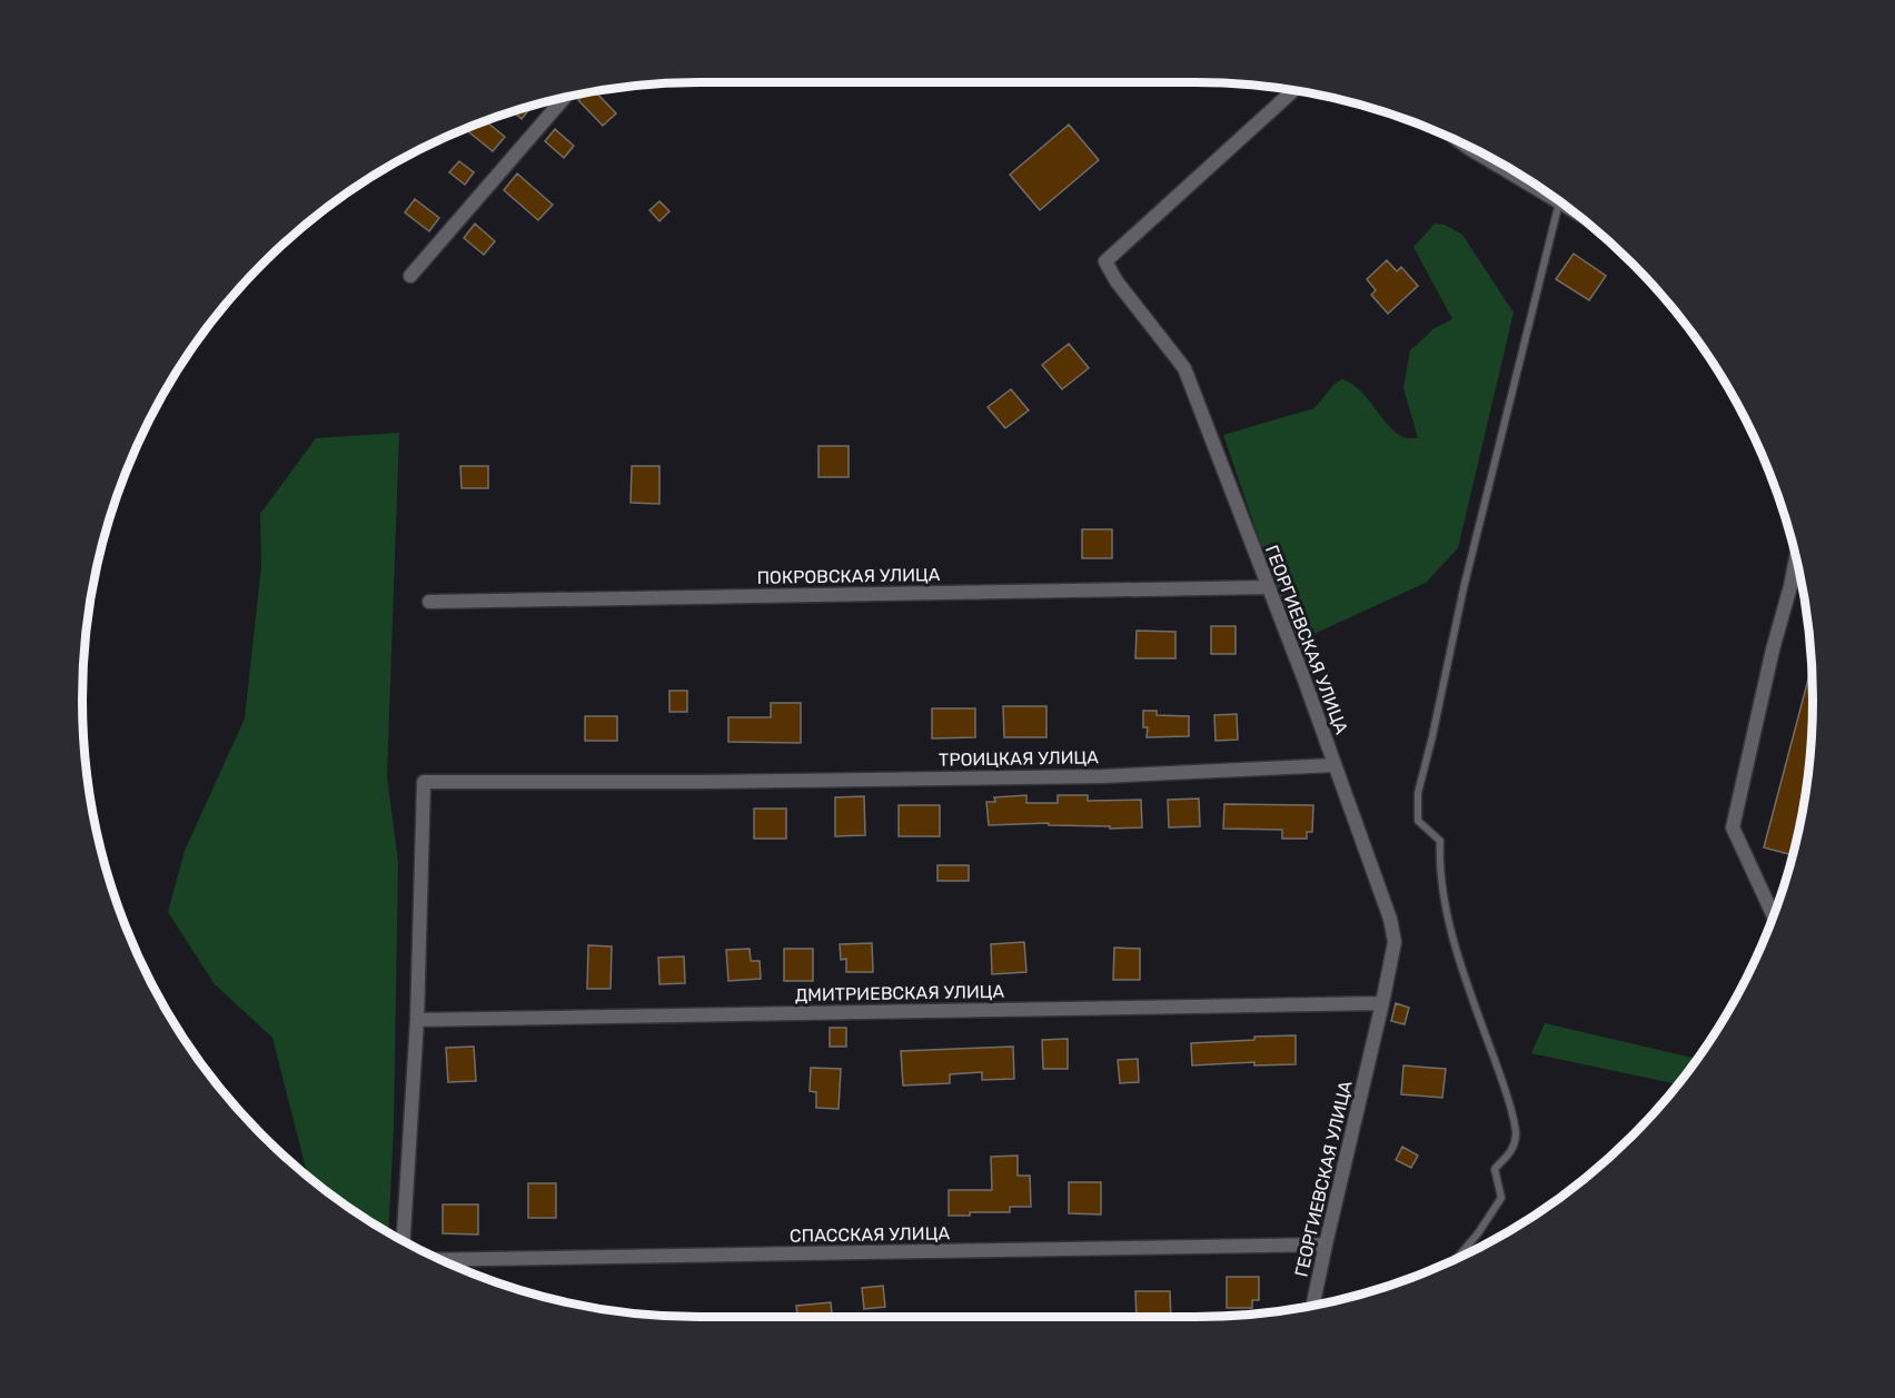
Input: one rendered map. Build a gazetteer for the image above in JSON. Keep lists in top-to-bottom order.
{
  "streets": {
    "street": [
      "ПОКРОВСКАЯ УЛИЦА",
      "ГЕОРГИЕВСКАЯ УЛИЦА",
      "ТРОИЦКАЯ УЛИЦА",
      "ДМИТРИЕВСКАЯ УЛИЦА",
      "СПАССКАЯ УЛИЦА"
    ]
  },
  "crossings": [
    ["ПОКРОВСКАЯ УЛИЦА", "ГЕОРГИЕВСКАЯ УЛИЦА"],
    ["ГЕОРГИЕВСКАЯ УЛИЦА", "ТРОИЦКАЯ УЛИЦА"],
    ["ГЕОРГИЕВСКАЯ УЛИЦА", "ДМИТРИЕВСКАЯ УЛИЦА"],
    ["ГЕОРГИЕВСКАЯ УЛИЦА", "СПАССКАЯ УЛИЦА"],
    ["ТРОИЦКАЯ УЛИЦА", "ДМИТРИЕВСКАЯ УЛИЦА"]
  ]
}
